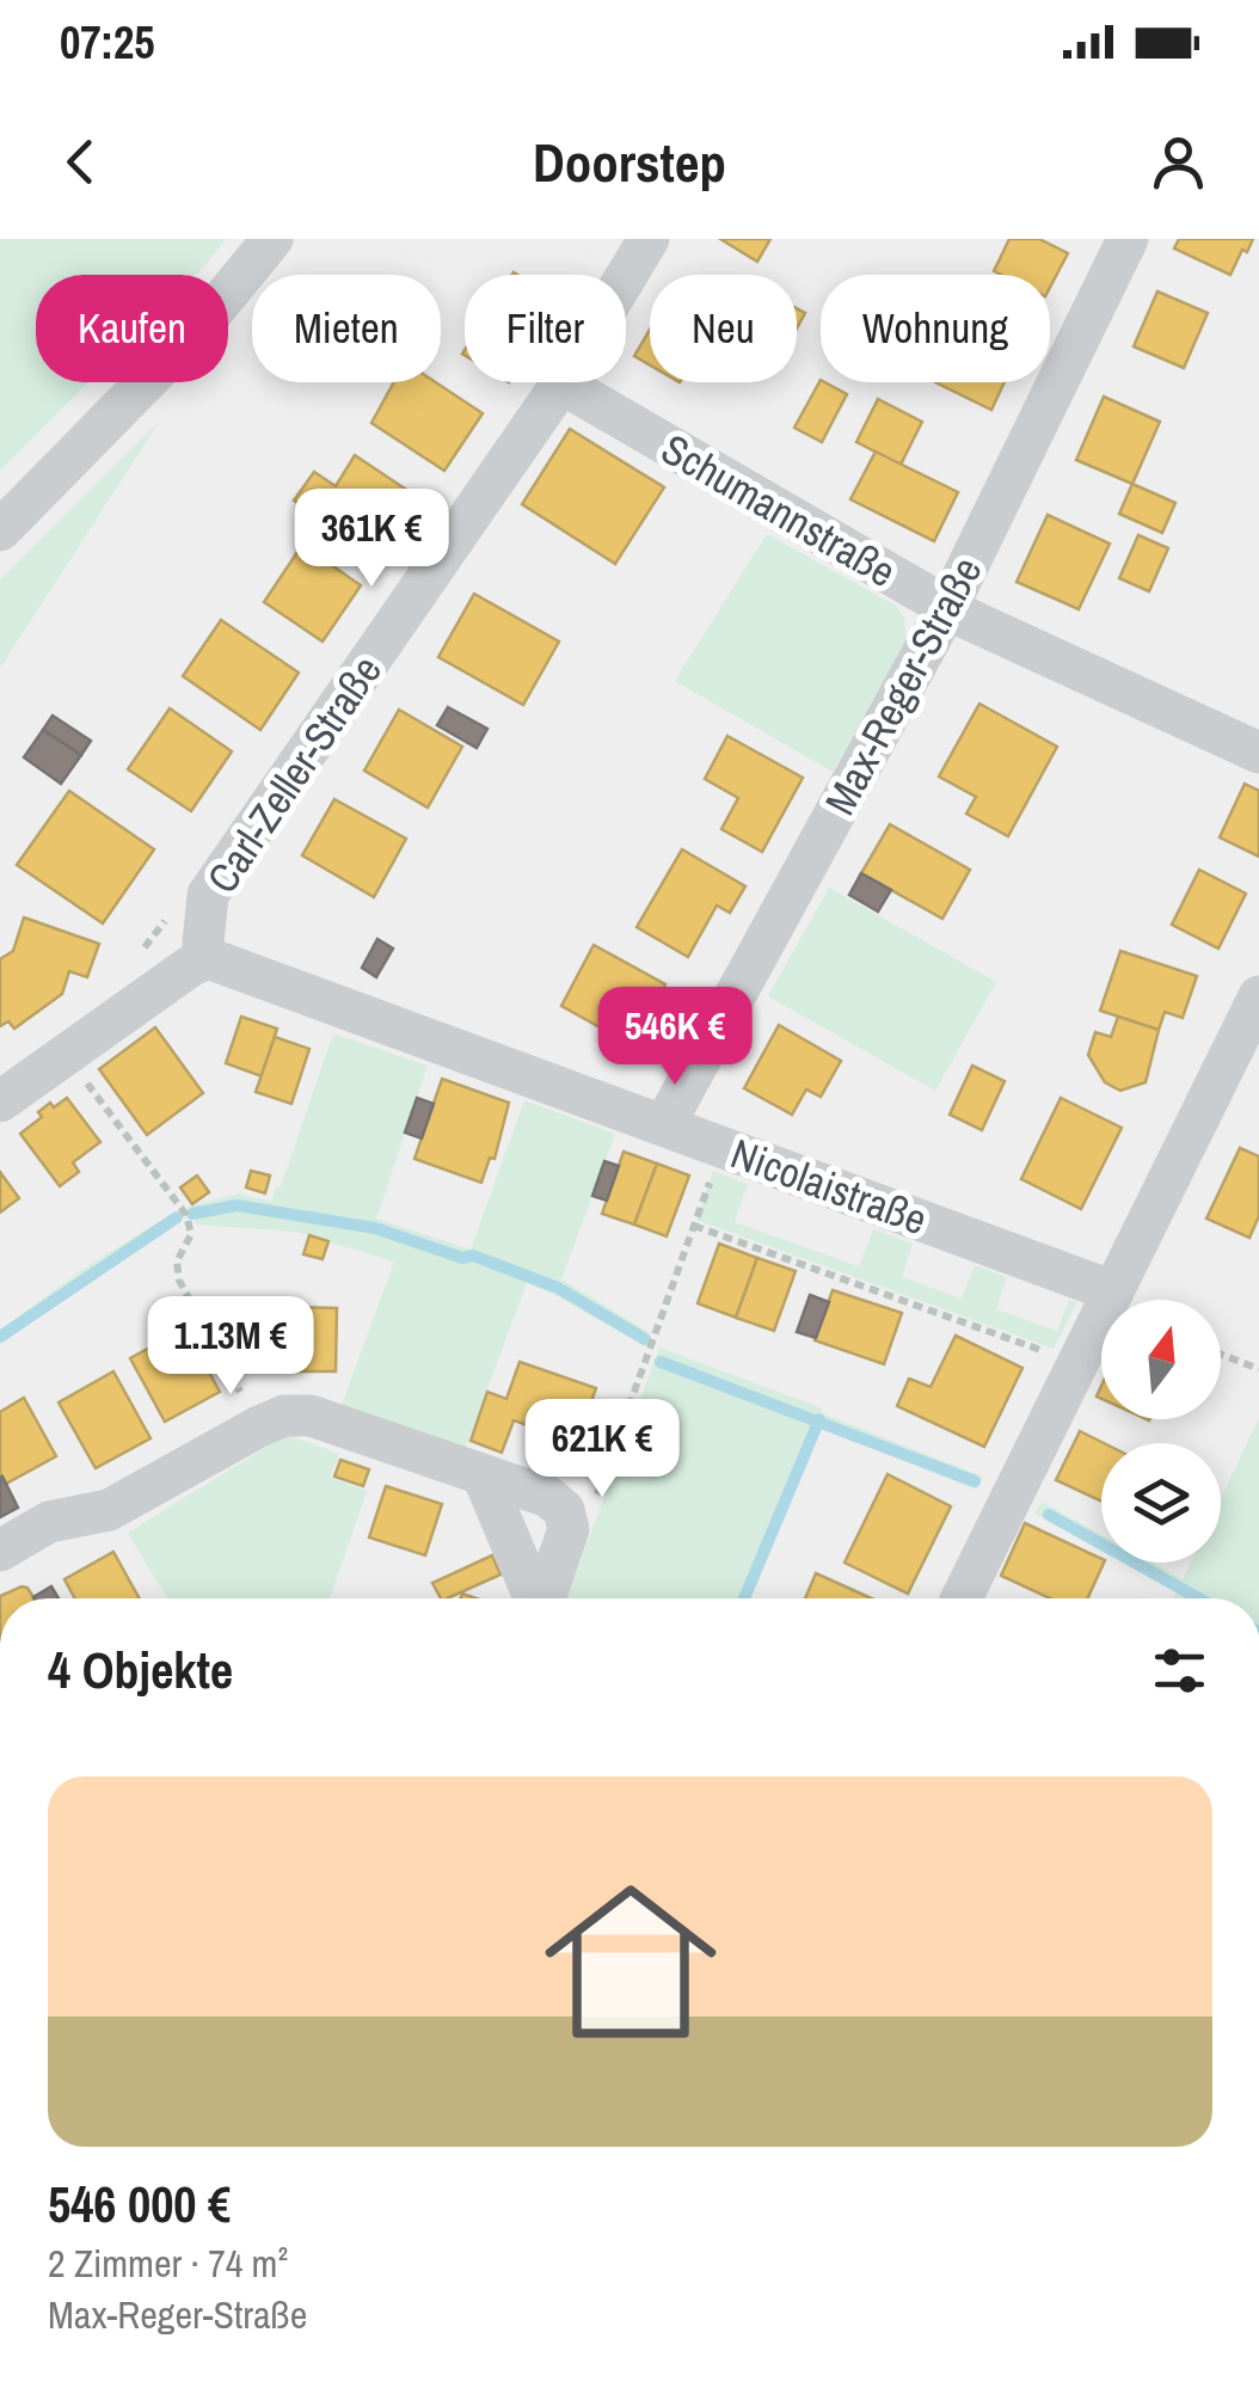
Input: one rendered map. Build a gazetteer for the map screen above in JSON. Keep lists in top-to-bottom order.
{
  "streets": {
    "street": [
      "Schumannstraße",
      "Max-Reger-Straße",
      "Carl-Zeller-Straße",
      "Nicolaistraße"
    ]
  },
  "crossings": [
    ["Schumannstraße", "Max-Reger-Straße"],
    ["Schumannstraße", "Carl-Zeller-Straße"],
    ["Max-Reger-Straße", "Nicolaistraße"],
    ["Carl-Zeller-Straße", "Nicolaistraße"]
  ],
  "north": "top",
  "page": {
    "status": "07:25",
    "header": "Doorstep",
    "chip": [
      "Kaufen",
      "Mieten",
      "Filter",
      "Neu",
      "Wohnung"
    ],
    "price": [
      "361K €",
      "546K €",
      "1.13M €",
      "621K €"
    ],
    "heading": "4 Objekte",
    "list": [
      {
        "name": "546 000 €",
        "note": "2 Zimmer · 74 m² · Max-Reger-Straße"
      }
    ]
  }
}
